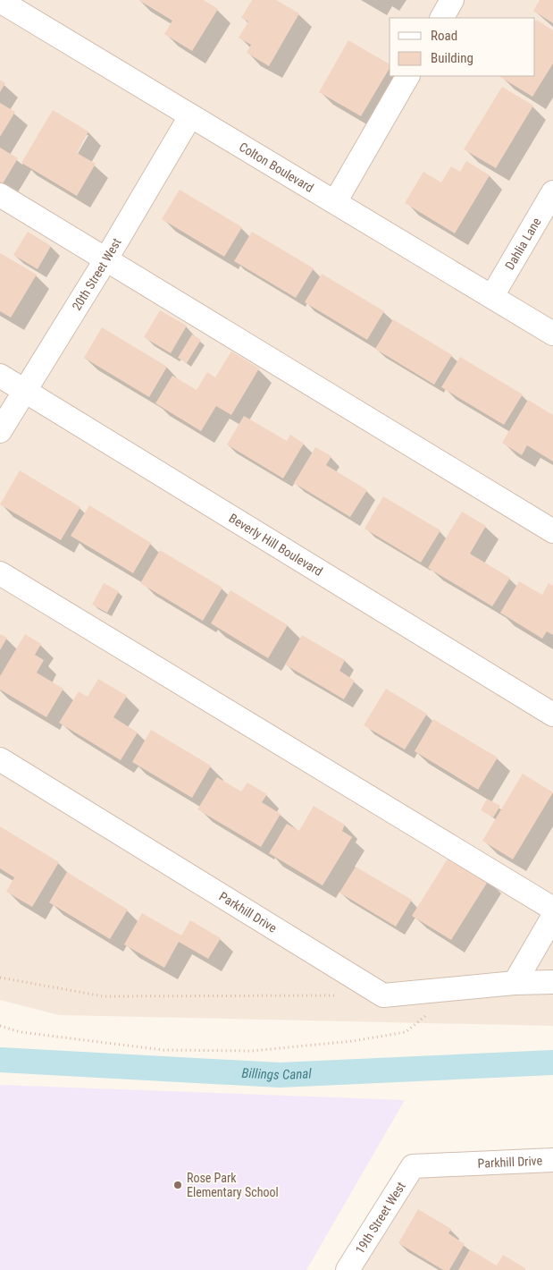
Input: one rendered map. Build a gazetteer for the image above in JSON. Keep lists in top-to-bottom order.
{
  "streets": {
    "street": [
      "Colton Boulevard",
      "Dahlia Lane",
      "20th Street West",
      "Beverly Hill Boulevard",
      "Parkhill Drive",
      "19th Street West"
    ]
  },
  "crossings": [
    ["Colton Boulevard", "Dahlia Lane"],
    ["Colton Boulevard", "20th Street West"],
    ["20th Street West", "Beverly Hill Boulevard"],
    ["Parkhill Drive", "19th Street West"]
  ],
  "water": ["Billings Canal"],
  "places": ["Rose Park Elementary School"],
  "legend": ["Road", "Building"]
}
